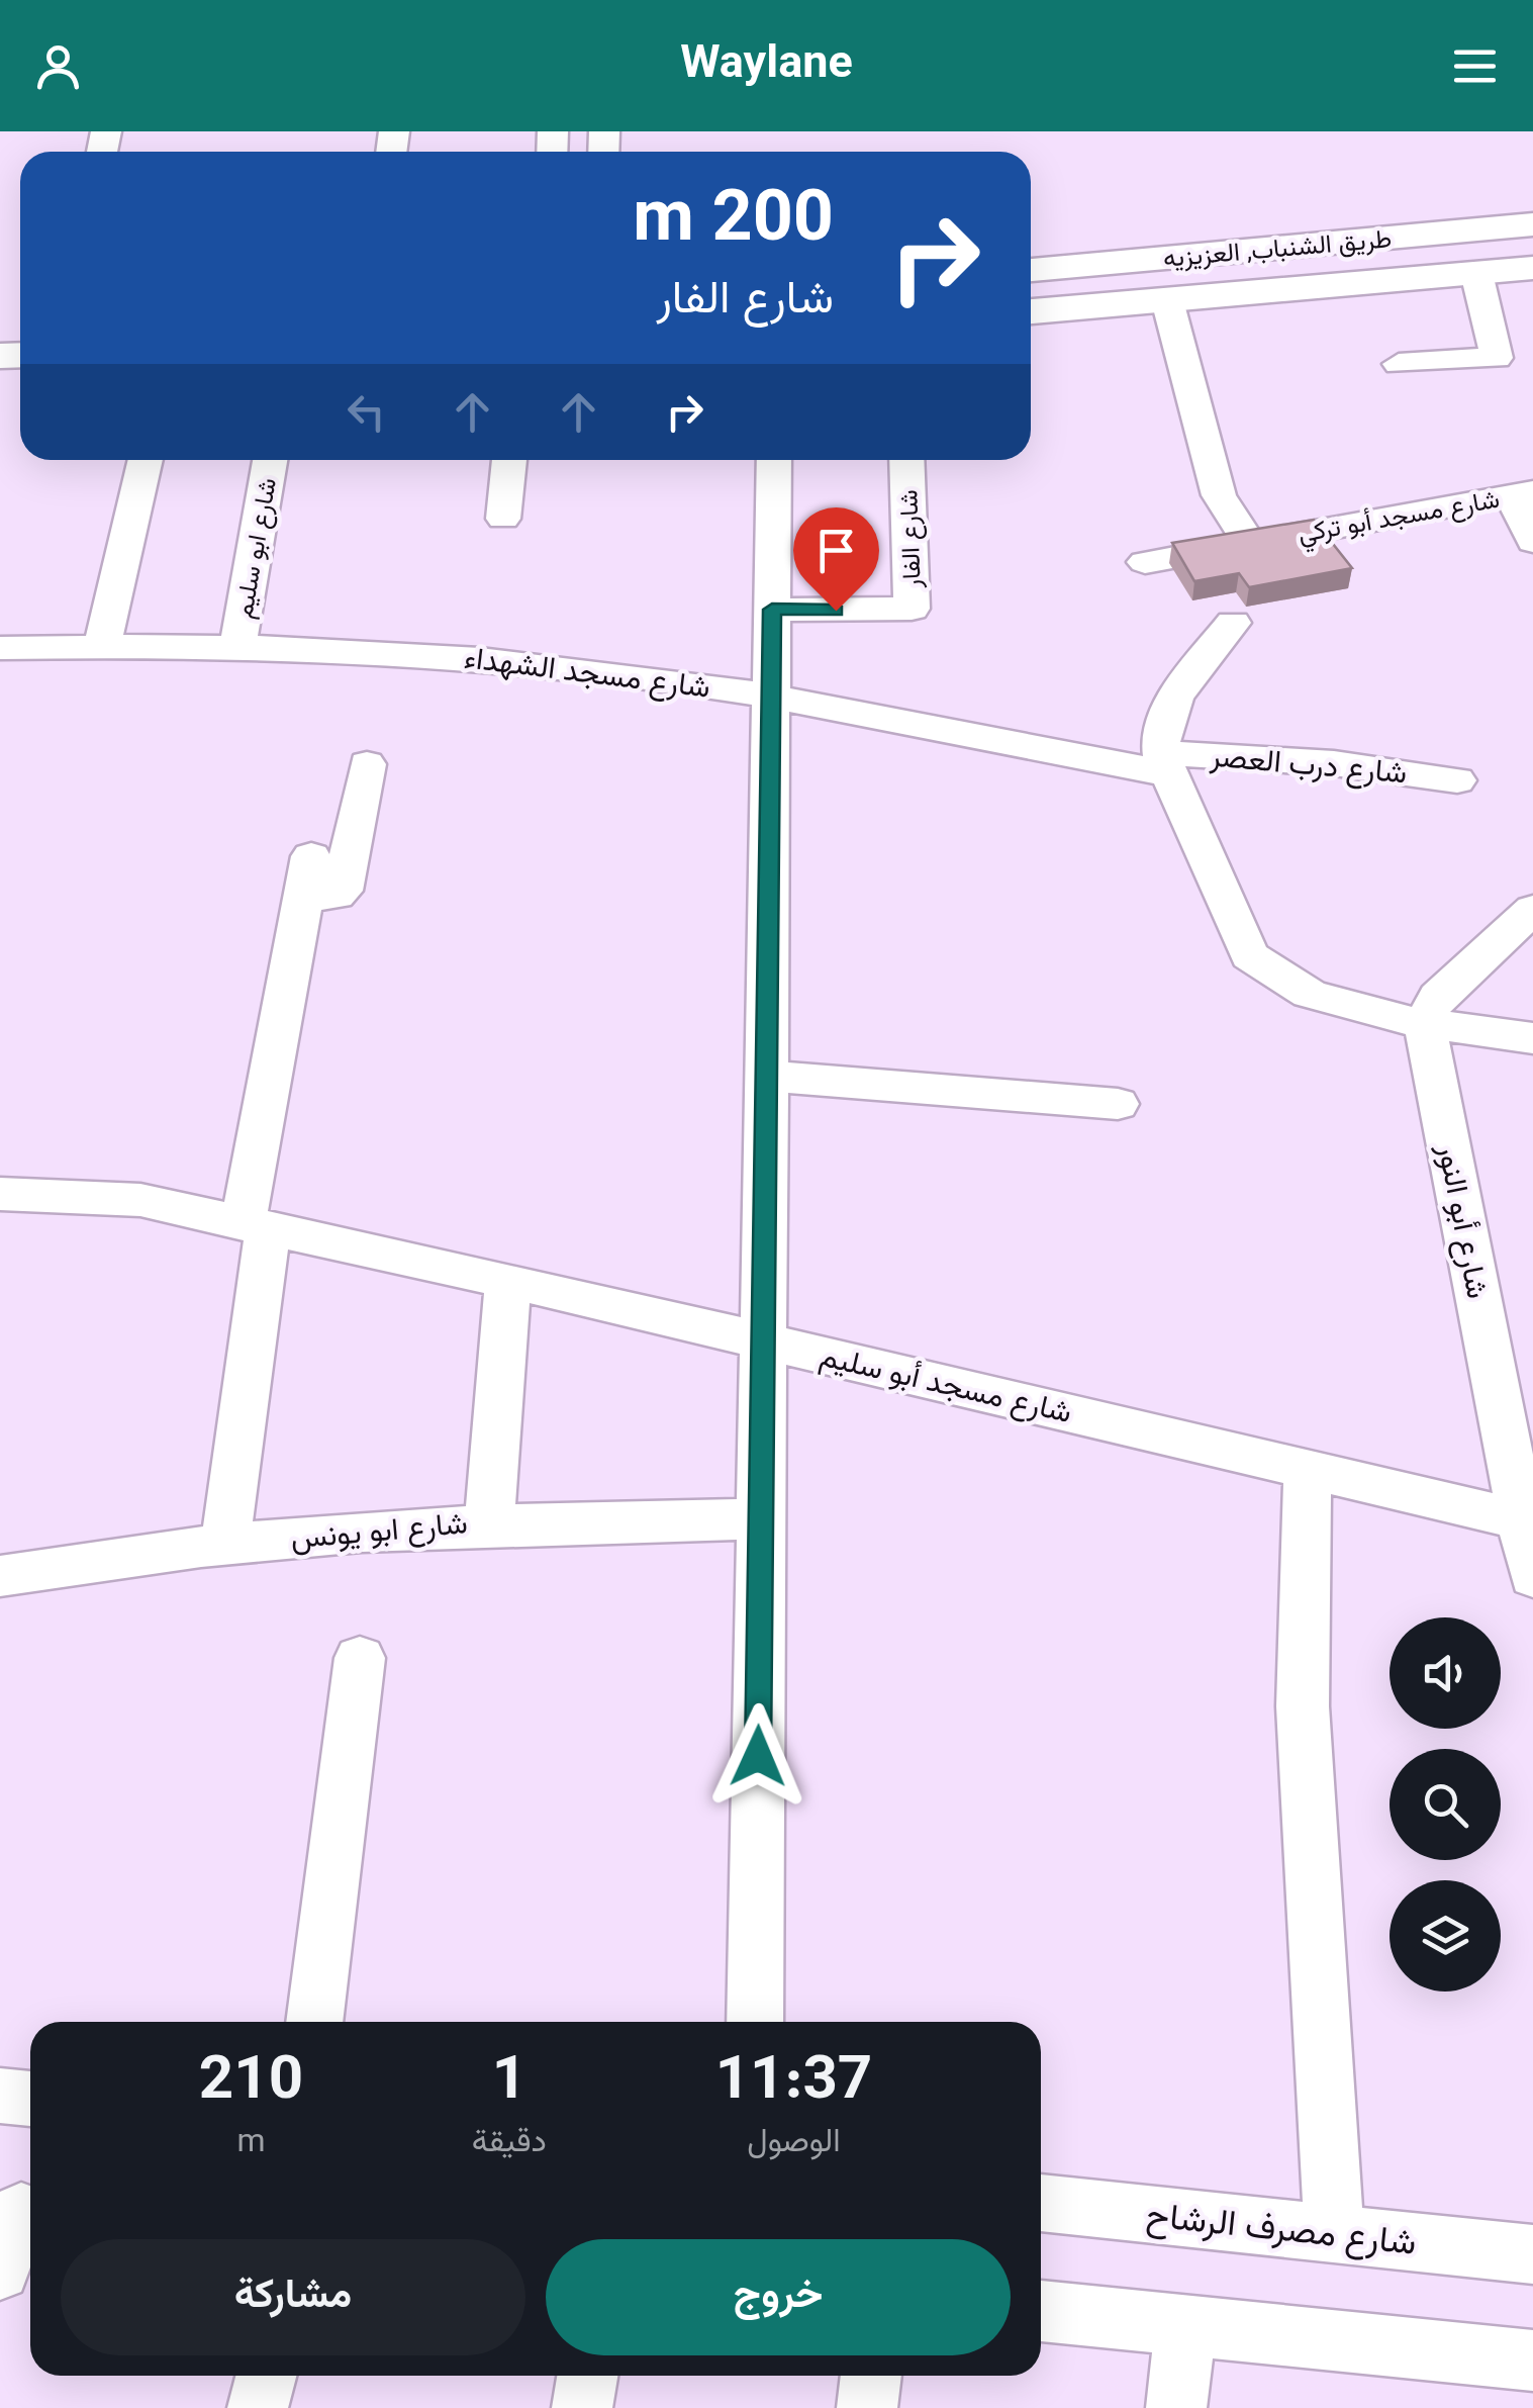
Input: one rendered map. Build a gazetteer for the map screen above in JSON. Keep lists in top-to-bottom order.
{
  "streets": {
    "street": [
      "طريق الشنباب, العزيزيه",
      "شارع مسجد أبو تركي",
      "شارع الفار",
      "شارع ابو سليم",
      "شارع مسجد الشهداء",
      "شارع درب العصر",
      "شارع أبو النور",
      "شارع مسجد أبو سليم",
      "شارع ابو يونس",
      "شارع مصرف الرشاح"
    ]
  },
  "crossings": [
    ["شارع ابو سليم", "شارع مسجد الشهداء"],
    ["شارع مسجد الشهداء", "شارع درب العصر"],
    ["شارع أبو النور", "شارع مسجد أبو سليم"]
  ],
  "page": {
    "header": "Waylane",
    "turn": ["200 m", "شارع الفار"],
    "eta": [
      "11:37",
      "الوصول",
      "1",
      "دقيقة",
      "210",
      "m"
    ],
    "buttons": ["خروج", "مشاركة"]
  }
}
